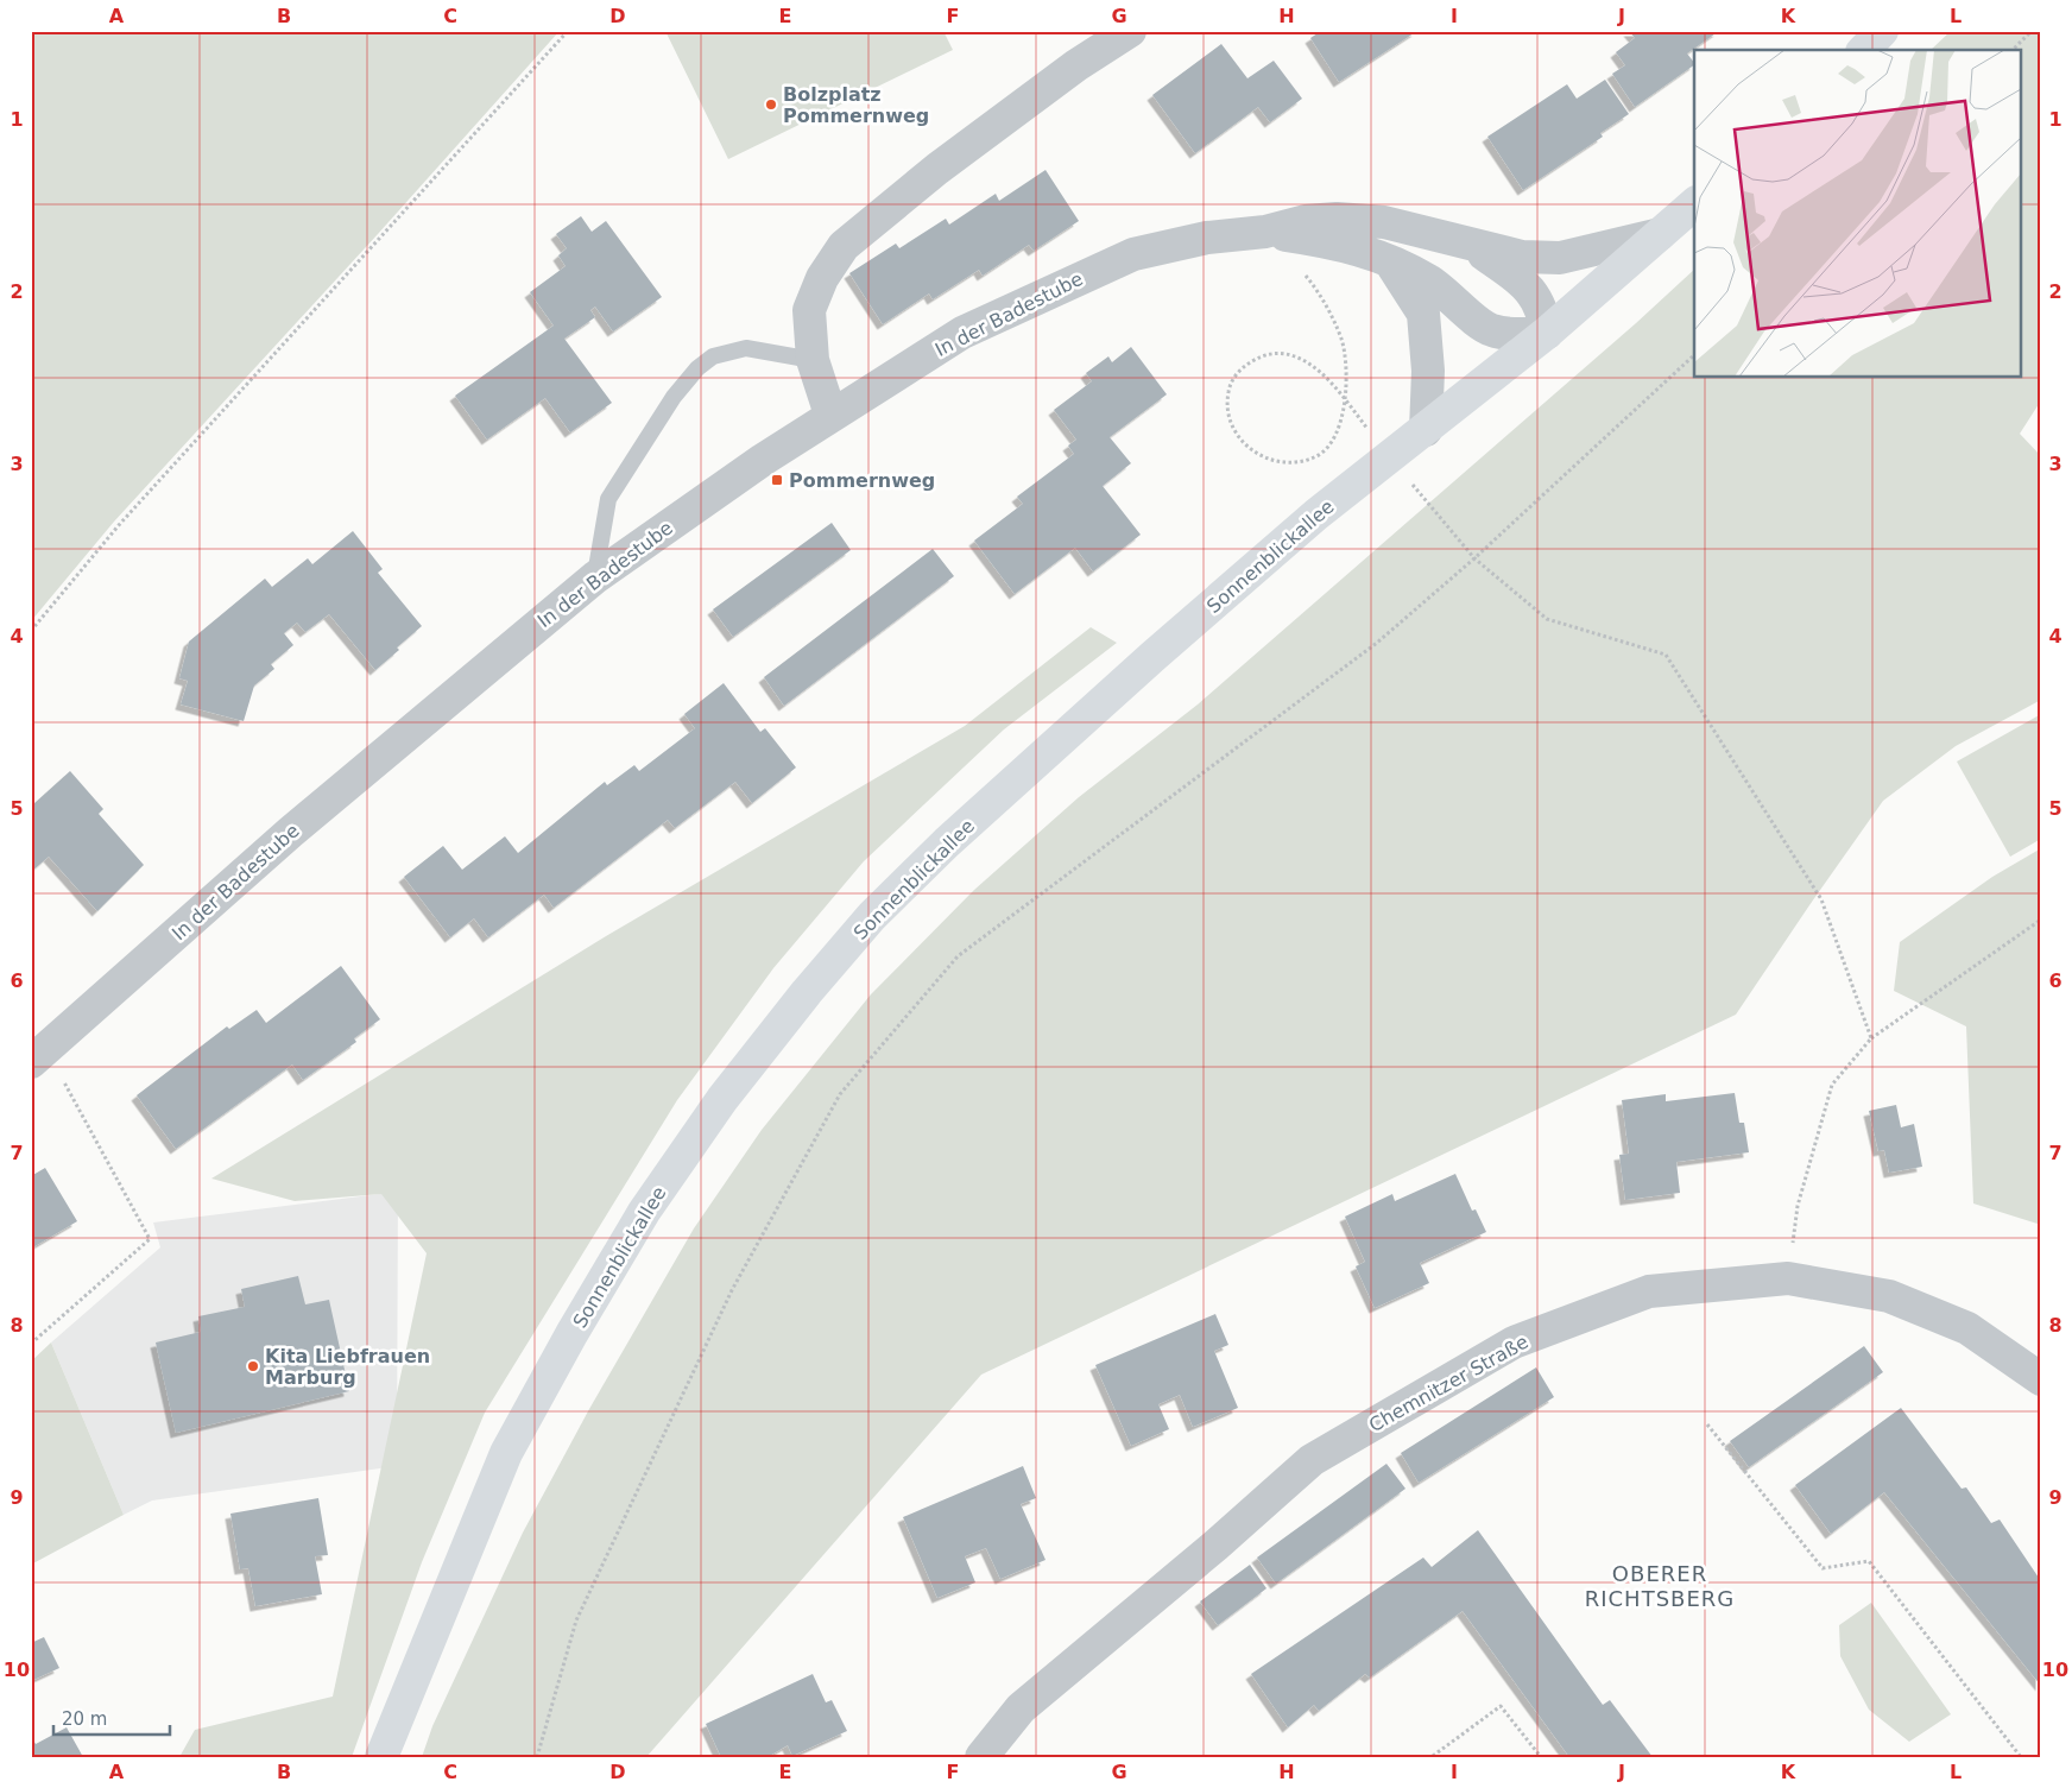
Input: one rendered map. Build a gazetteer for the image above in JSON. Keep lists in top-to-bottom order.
{
  "streets": {
    "main road": ["Sonnenblickallee"],
    "street": ["In der Badestube", "Chemnitzer Straße"]
  },
  "crossings": [
    ["In der Badestube", "Sonnenblickallee"]
  ],
  "districts": ["OBERER RICHTSBERG"],
  "places": {
    "other": ["Bolzplatz Pommernweg", "Kita Liebfrauen Marburg"],
    "transit": ["Pommernweg"]
  },
  "scale_bar": "20 m",
  "grid": {
    "columns": [
      "A",
      "B",
      "C",
      "D",
      "E",
      "F",
      "G",
      "H",
      "I",
      "J",
      "K",
      "L"
    ],
    "rows": [
      "1",
      "2",
      "3",
      "4",
      "5",
      "6",
      "7",
      "8",
      "9",
      "10"
    ]
  }
}
